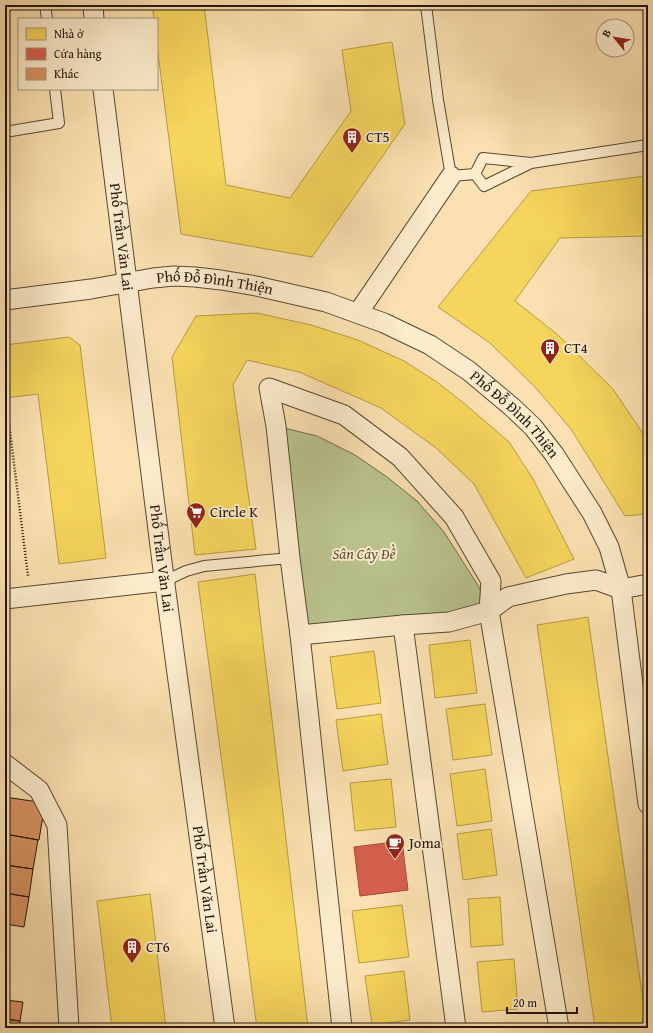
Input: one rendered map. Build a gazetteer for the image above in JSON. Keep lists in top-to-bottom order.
{
  "streets": {
    "street": ["Phố Trần Văn Lai", "Phố Đỗ Đình Thiện"]
  },
  "crossings": [
    ["Phố Trần Văn Lai", "Phố Đỗ Đình Thiện"]
  ],
  "parks": ["Sân Cây Đề"],
  "places": {
    "building": ["CT5", "CT4", "CT6"],
    "supermarket": ["Circle K"],
    "cafe": ["Joma"]
  },
  "legend": ["Nhà ở", "Cửa hàng", "Khác"],
  "scale_bar": "20 m",
  "north": "top left"
}
